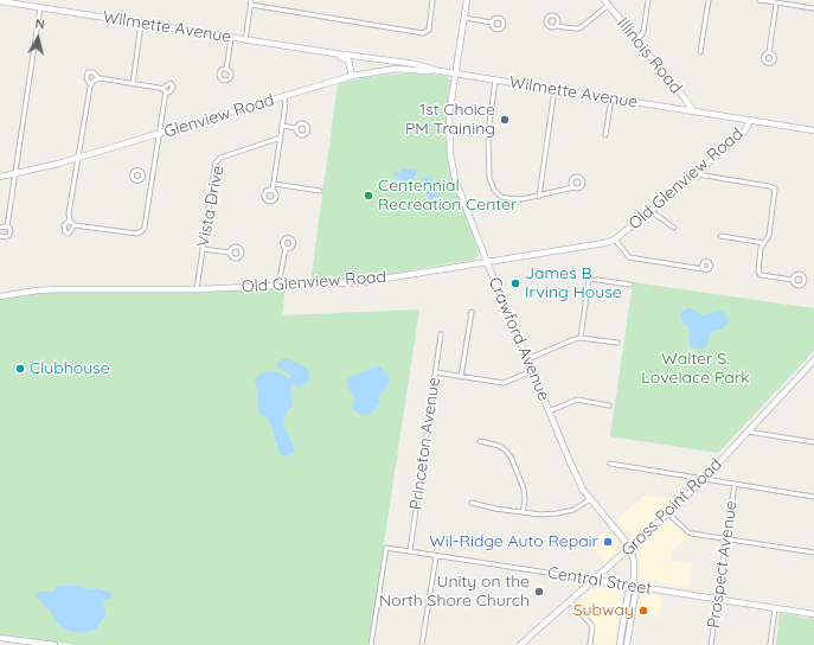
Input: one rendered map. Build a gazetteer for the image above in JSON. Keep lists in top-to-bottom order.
{
  "streets": {
    "main road": [
      "Wilmette Avenue",
      "Illinois Road",
      "Glenview Road",
      "Old Glenview Road",
      "Crawford Avenue",
      "Gross Point Road",
      "Central Street"
    ],
    "street": ["Vista Drive", "Princeton Avenue", "Prospect Avenue"]
  },
  "crossings": [
    ["Wilmette Avenue", "Illinois Road"],
    ["Wilmette Avenue", "Glenview Road"],
    ["Wilmette Avenue", "Old Glenview Road"],
    ["Wilmette Avenue", "Crawford Avenue"],
    ["Old Glenview Road", "Vista Drive"],
    ["Old Glenview Road", "Crawford Avenue"],
    ["Crawford Avenue", "Gross Point Road"],
    ["Princeton Avenue", "Central Street"],
    ["Gross Point Road", "Central Street"],
    ["Prospect Avenue", "Central Street"]
  ],
  "parks": ["Walter S. Lovelace Park"],
  "places": [
    "1st Choice PM Training",
    "Centennial Recreation Center",
    "James B. Irving House",
    "Clubhouse",
    "Wil-Ridge Auto Repair",
    "Unity on the North Shore Church",
    "Subway"
  ],
  "north": "top"
}
